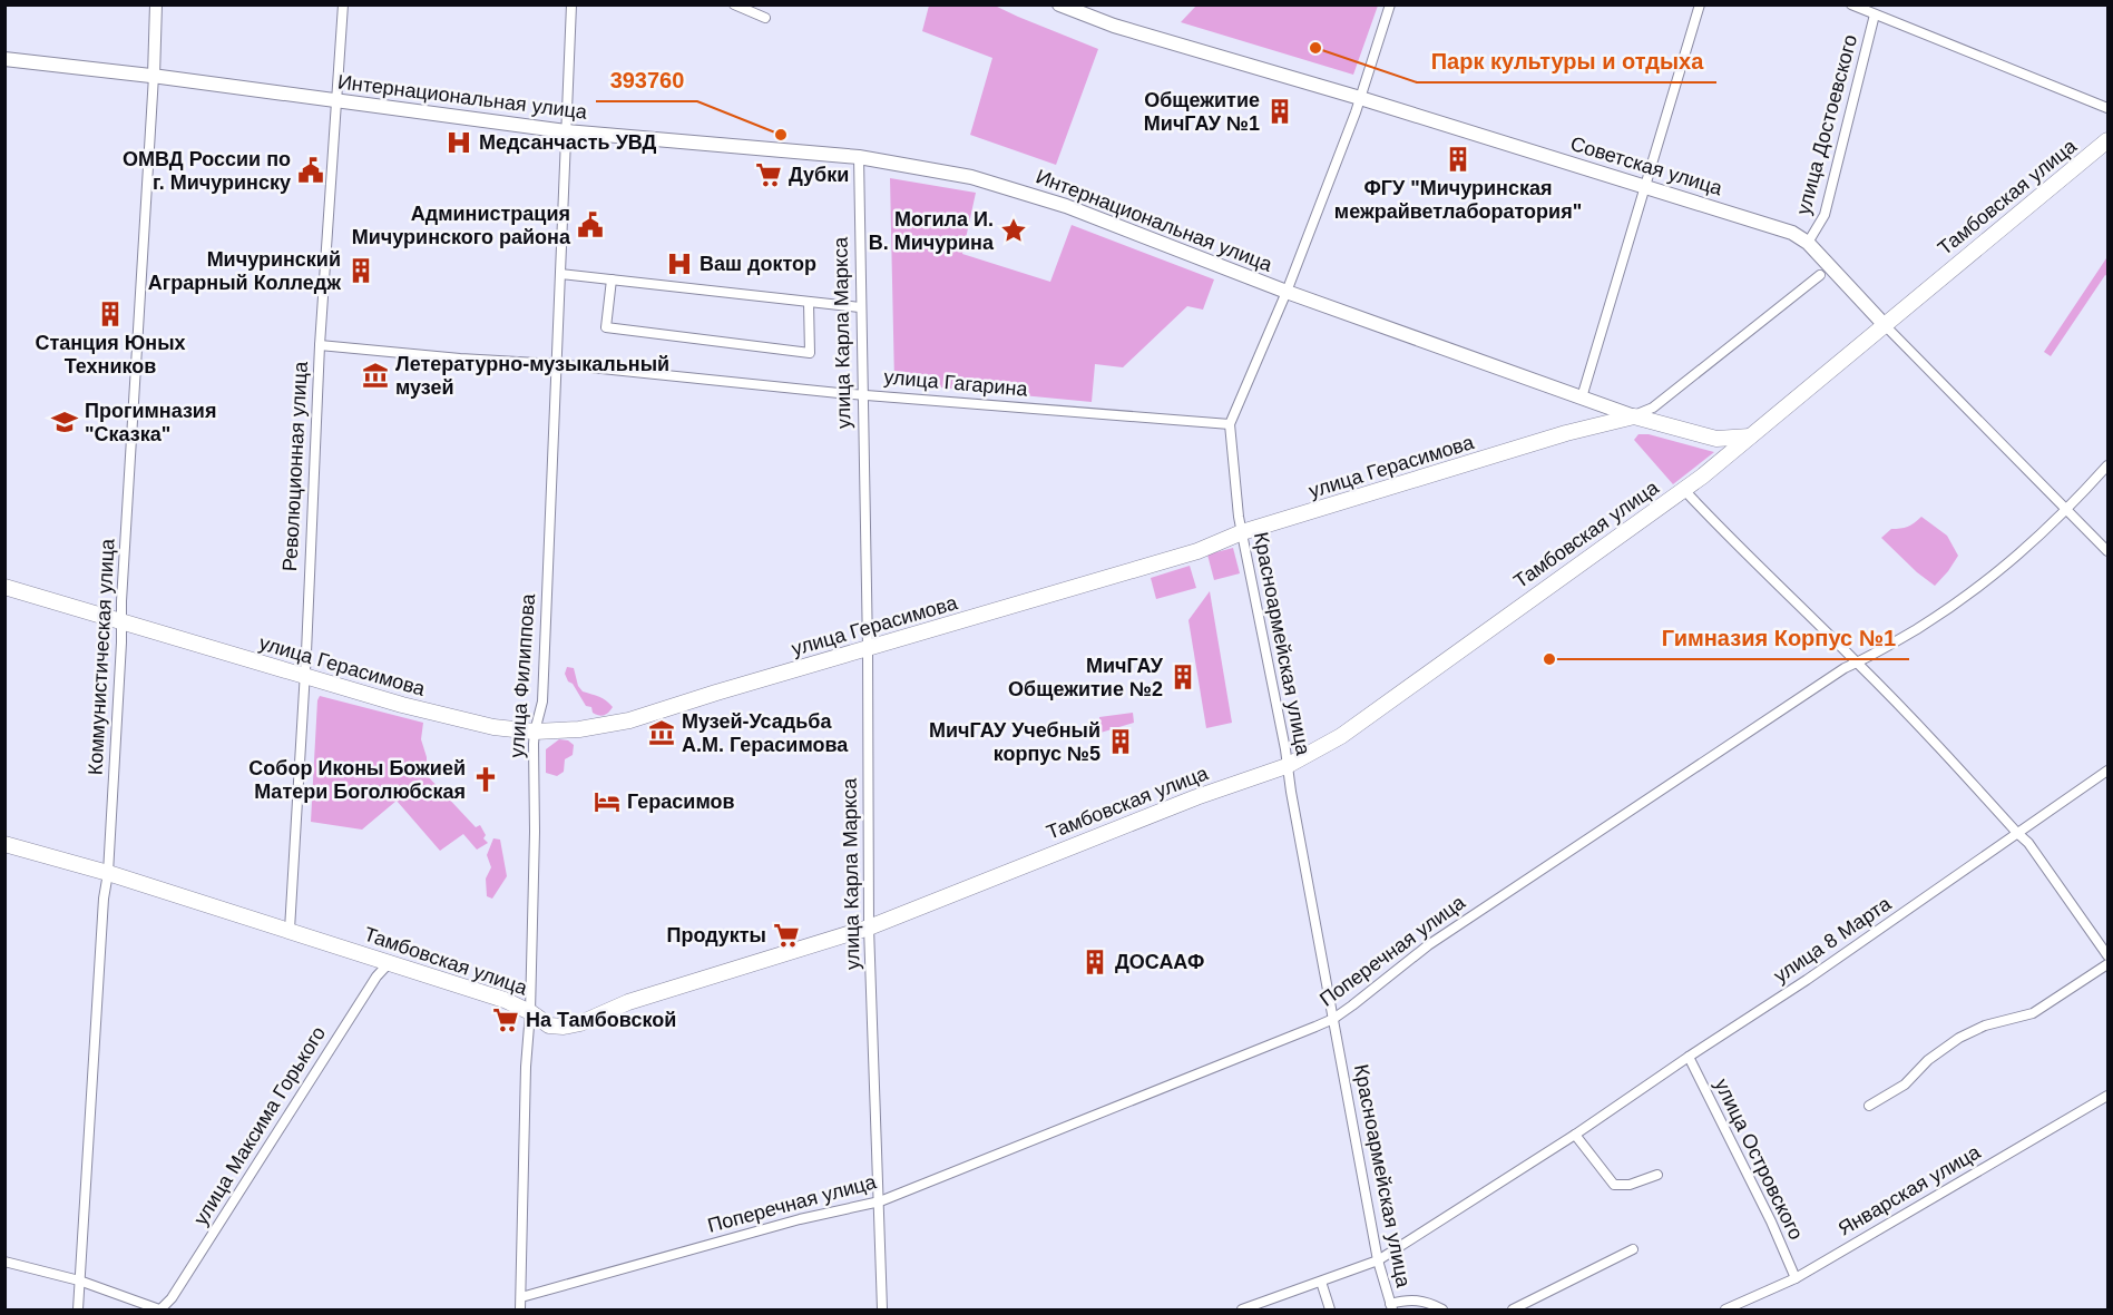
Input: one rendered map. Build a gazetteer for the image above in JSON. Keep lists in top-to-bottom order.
{
  "streets": {
    "main road": [
      "Интернациональная улица",
      "Советская улица",
      "Тамбовская улица",
      "улица Герасимова"
    ],
    "street": [
      "улица Достоевского",
      "улица Карла Маркса",
      "улица Гагарина",
      "Революционная улица",
      "Красноармейская улица",
      "Коммунистическая улица",
      "улица Филиппова",
      "улица 8 Марта",
      "Поперечная улица",
      "улица Максима Горького",
      "улица Островского",
      "Январская улица"
    ]
  },
  "crossings": [
    ["Интернациональная улица", "улица Карла Маркса"],
    ["Интернациональная улица", "Революционная улица"],
    ["Интернациональная улица", "улица Герасимова"],
    ["Интернациональная улица", "Красноармейская улица"],
    ["Интернациональная улица", "Коммунистическая улица"],
    ["Интернациональная улица", "улица Филиппова"],
    ["улица Достоевского", "Советская улица"],
    ["Советская улица", "Тамбовская улица"],
    ["Советская улица", "Красноармейская улица"],
    ["Советская улица", "Поперечная улица"],
    ["Тамбовская улица", "улица Карла Маркса"],
    ["Тамбовская улица", "Революционная улица"],
    ["Тамбовская улица", "улица Герасимова"],
    ["Тамбовская улица", "Красноармейская улица"],
    ["Тамбовская улица", "Коммунистическая улица"],
    ["Тамбовская улица", "улица Филиппова"],
    ["Тамбовская улица", "улица Максима Горького"],
    ["улица Карла Маркса", "улица Гагарина"],
    ["улица Карла Маркса", "улица Герасимова"],
    ["улица Карла Маркса", "Поперечная улица"],
    ["улица Гагарина", "Революционная улица"],
    ["улица Гагарина", "Красноармейская улица"],
    ["улица Гагарина", "улица Филиппова"],
    ["Революционная улица", "улица Герасимова"],
    ["улица Герасимова", "Красноармейская улица"],
    ["улица Герасимова", "Коммунистическая улица"],
    ["улица Герасимова", "улица Филиппова"],
    ["Красноармейская улица", "улица 8 Марта"],
    ["Красноармейская улица", "Поперечная улица"],
    ["улица Филиппова", "Поперечная улица"],
    ["улица 8 Марта", "улица Островского"],
    ["улица Островского", "Январская улица"]
  ],
  "places": {
    "other": ["Парк культуры и отдыха", "393760", "Гимназия Корпус №1"],
    "building": [
      "Общежитие МичГАУ №1",
      "ФГУ \"Мичуринская межрайветлаборатория\"",
      "Мичуринский Аграрный Колледж",
      "Станция Юных Техников",
      "МичГАУ Общежитие №2",
      "МичГАУ Учебный корпус №5",
      "ДОСААФ"
    ],
    "hospital": ["Медсанчасть УВД", "Ваш доктор"],
    "public building": ["ОМВД России по г. Мичуринску", "Администрация Мичуринского района"],
    "supermarket": ["Дубки", "Продукты", "На Тамбовской"],
    "place": ["Могила И. В. Мичурина"],
    "museum": ["Летературно-музыкальный музей", "Музей-Усадьба А.М. Герасимова"],
    "school or university": ["Прогимназия \"Сказка\""],
    "church": ["Собор Иконы Божией Матери Боголюбская"],
    "hotel": ["Герасимов"]
  }
}
